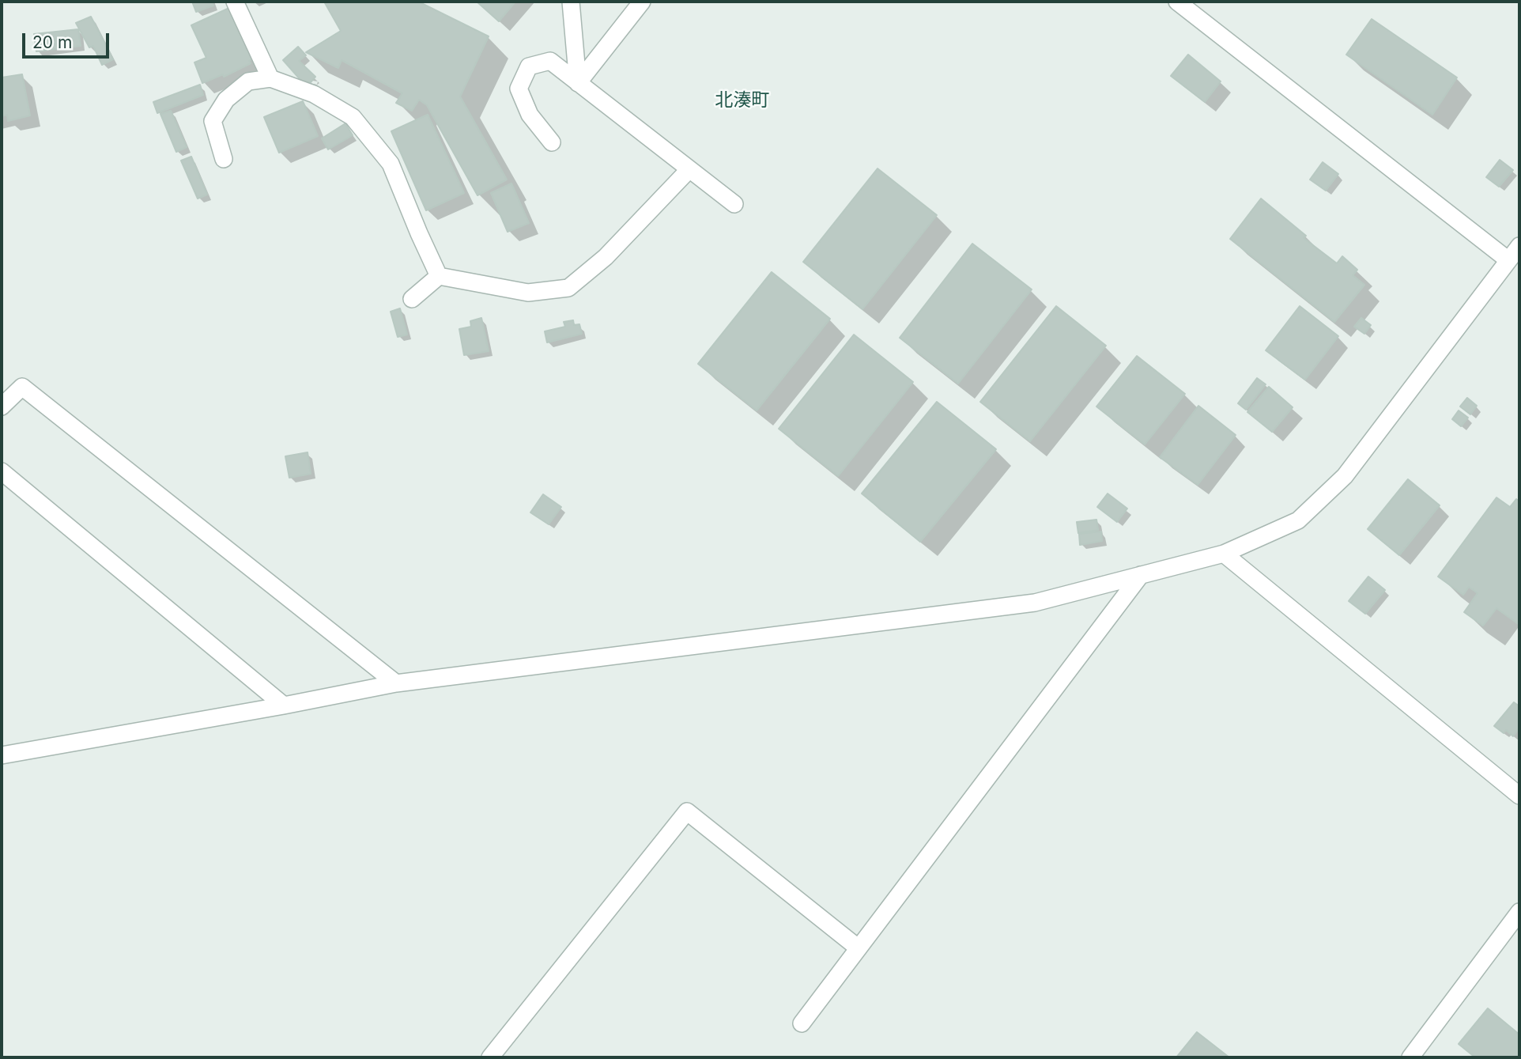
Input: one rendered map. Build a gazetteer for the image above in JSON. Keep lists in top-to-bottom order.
{
  "districts": ["北湊町"],
  "scale_bar": "20 m"
}
